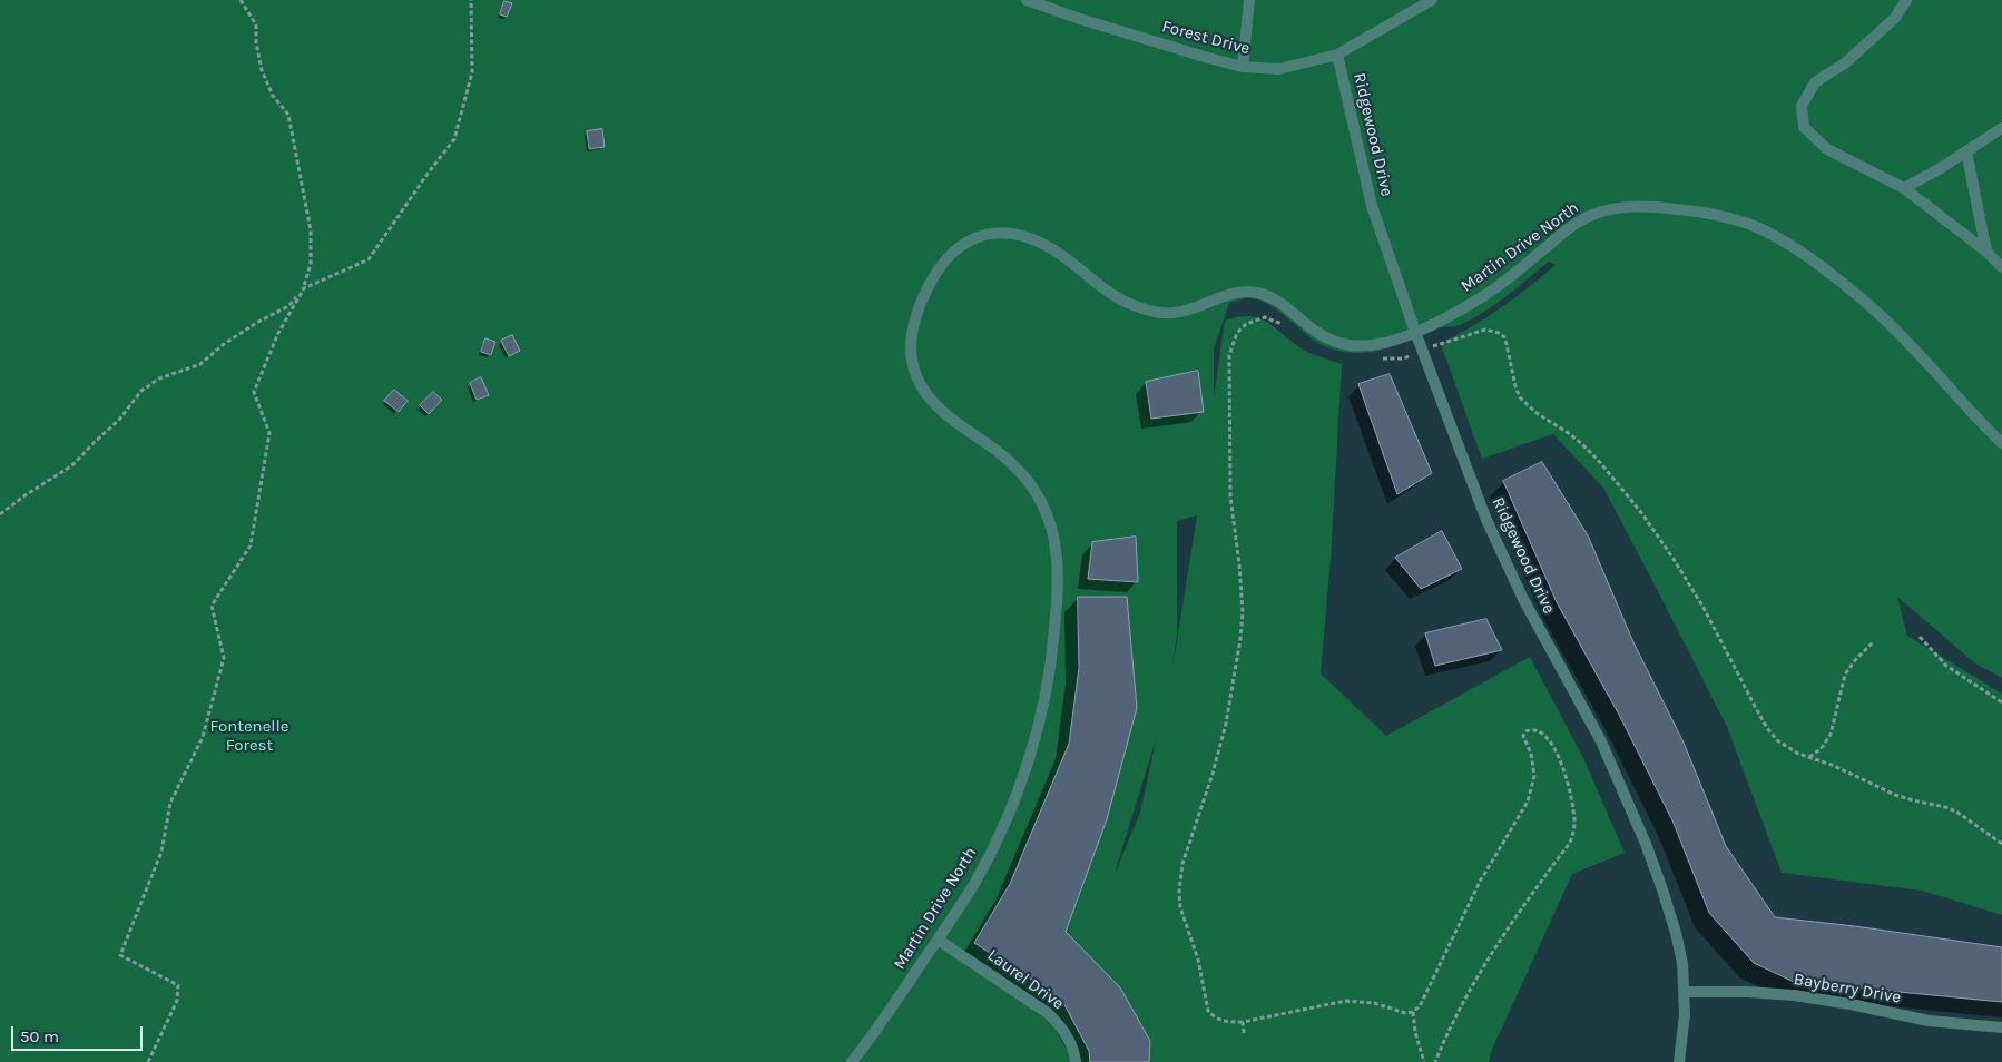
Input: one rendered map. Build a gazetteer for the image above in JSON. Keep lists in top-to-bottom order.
{
  "streets": {
    "street": [
      "Forest Drive",
      "Ridgewood Drive",
      "Martin Drive North",
      "Laurel Drive",
      "Bayberry Drive"
    ]
  },
  "crossings": [
    ["Forest Drive", "Ridgewood Drive"],
    ["Ridgewood Drive", "Martin Drive North"],
    ["Ridgewood Drive", "Bayberry Drive"],
    ["Martin Drive North", "Laurel Drive"]
  ],
  "parks": ["Fontenelle Forest"],
  "scale_bar": "50 m"
}
